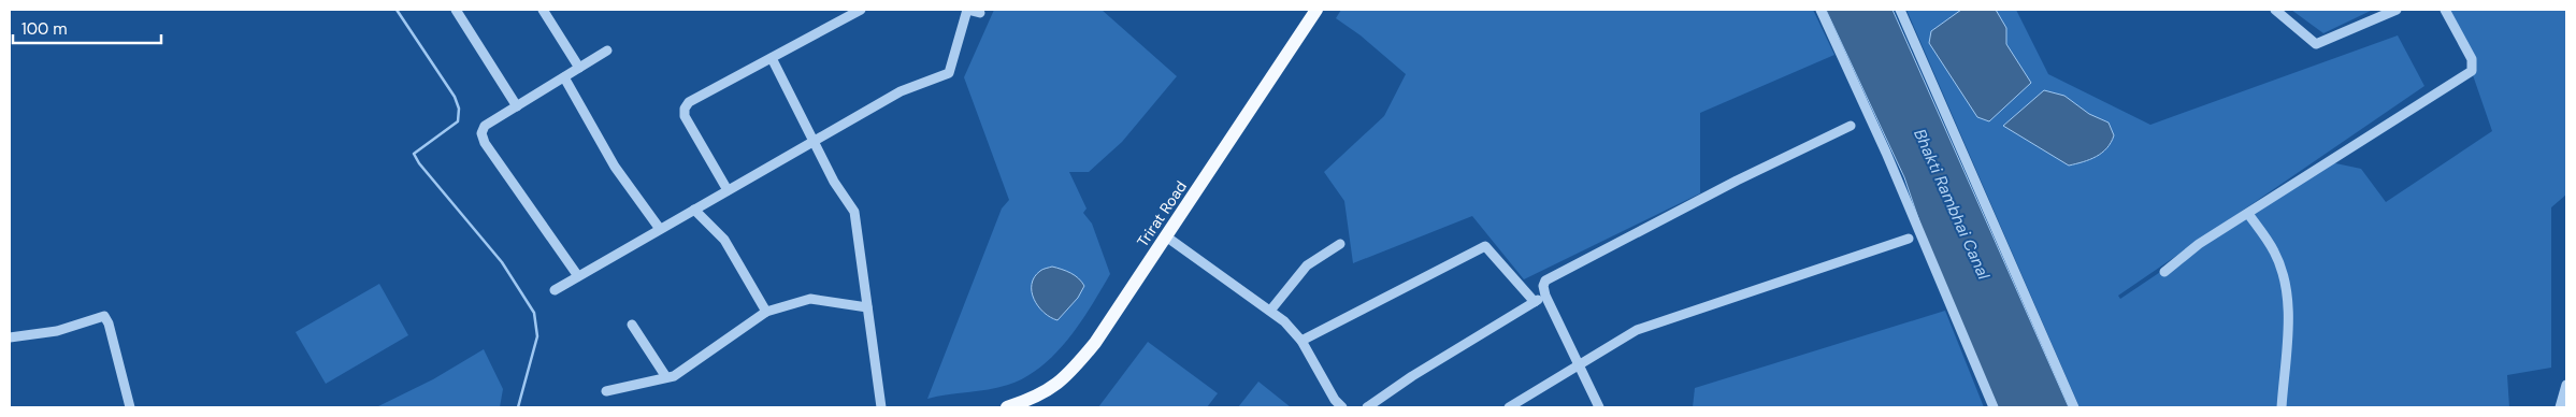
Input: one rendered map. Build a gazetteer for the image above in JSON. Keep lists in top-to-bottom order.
{
  "streets": {
    "main road": ["Trirat Road"]
  },
  "water": ["Bhakti Rambhai Canal"],
  "scale_bar": "100 m"
}
